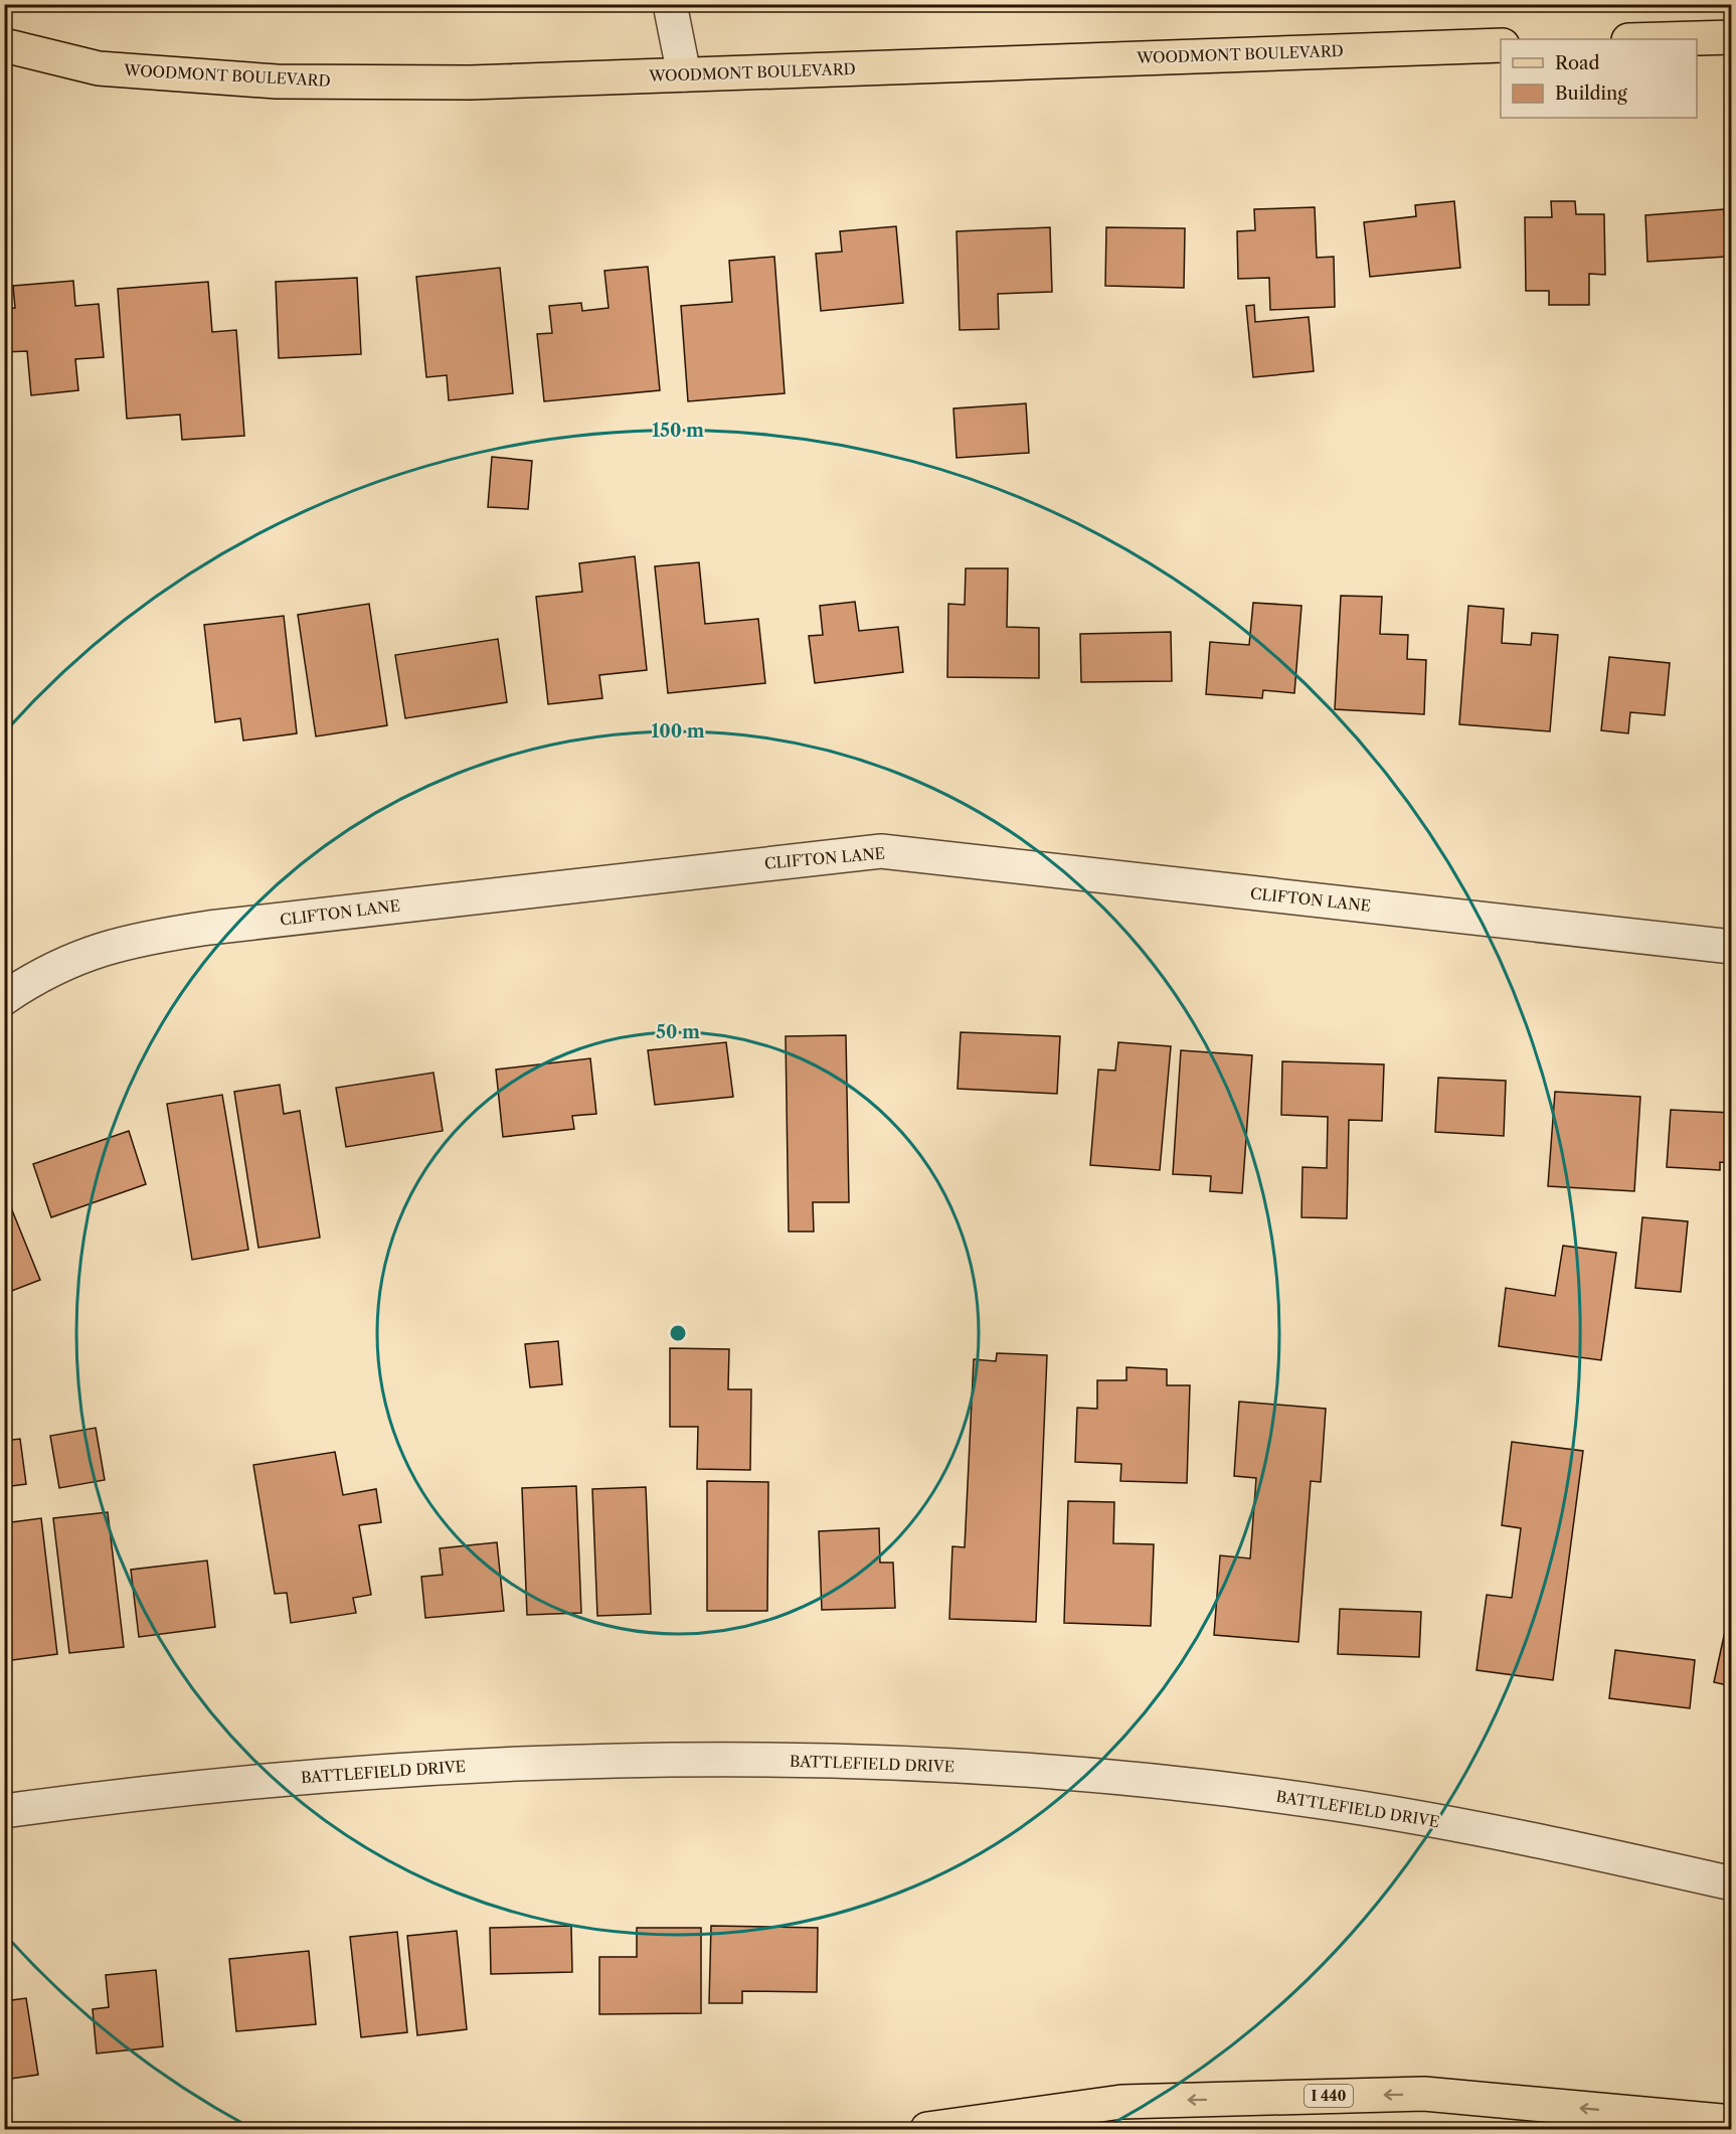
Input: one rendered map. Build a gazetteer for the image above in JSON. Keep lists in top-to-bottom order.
{
  "streets": {
    "main road": ["WOODMONT BOULEVARD", "I 440"],
    "street": ["CLIFTON LANE", "BATTLEFIELD DRIVE"]
  },
  "legend": ["Road", "Building"],
  "rings": ["150 m", "100 m", "50 m"]
}
